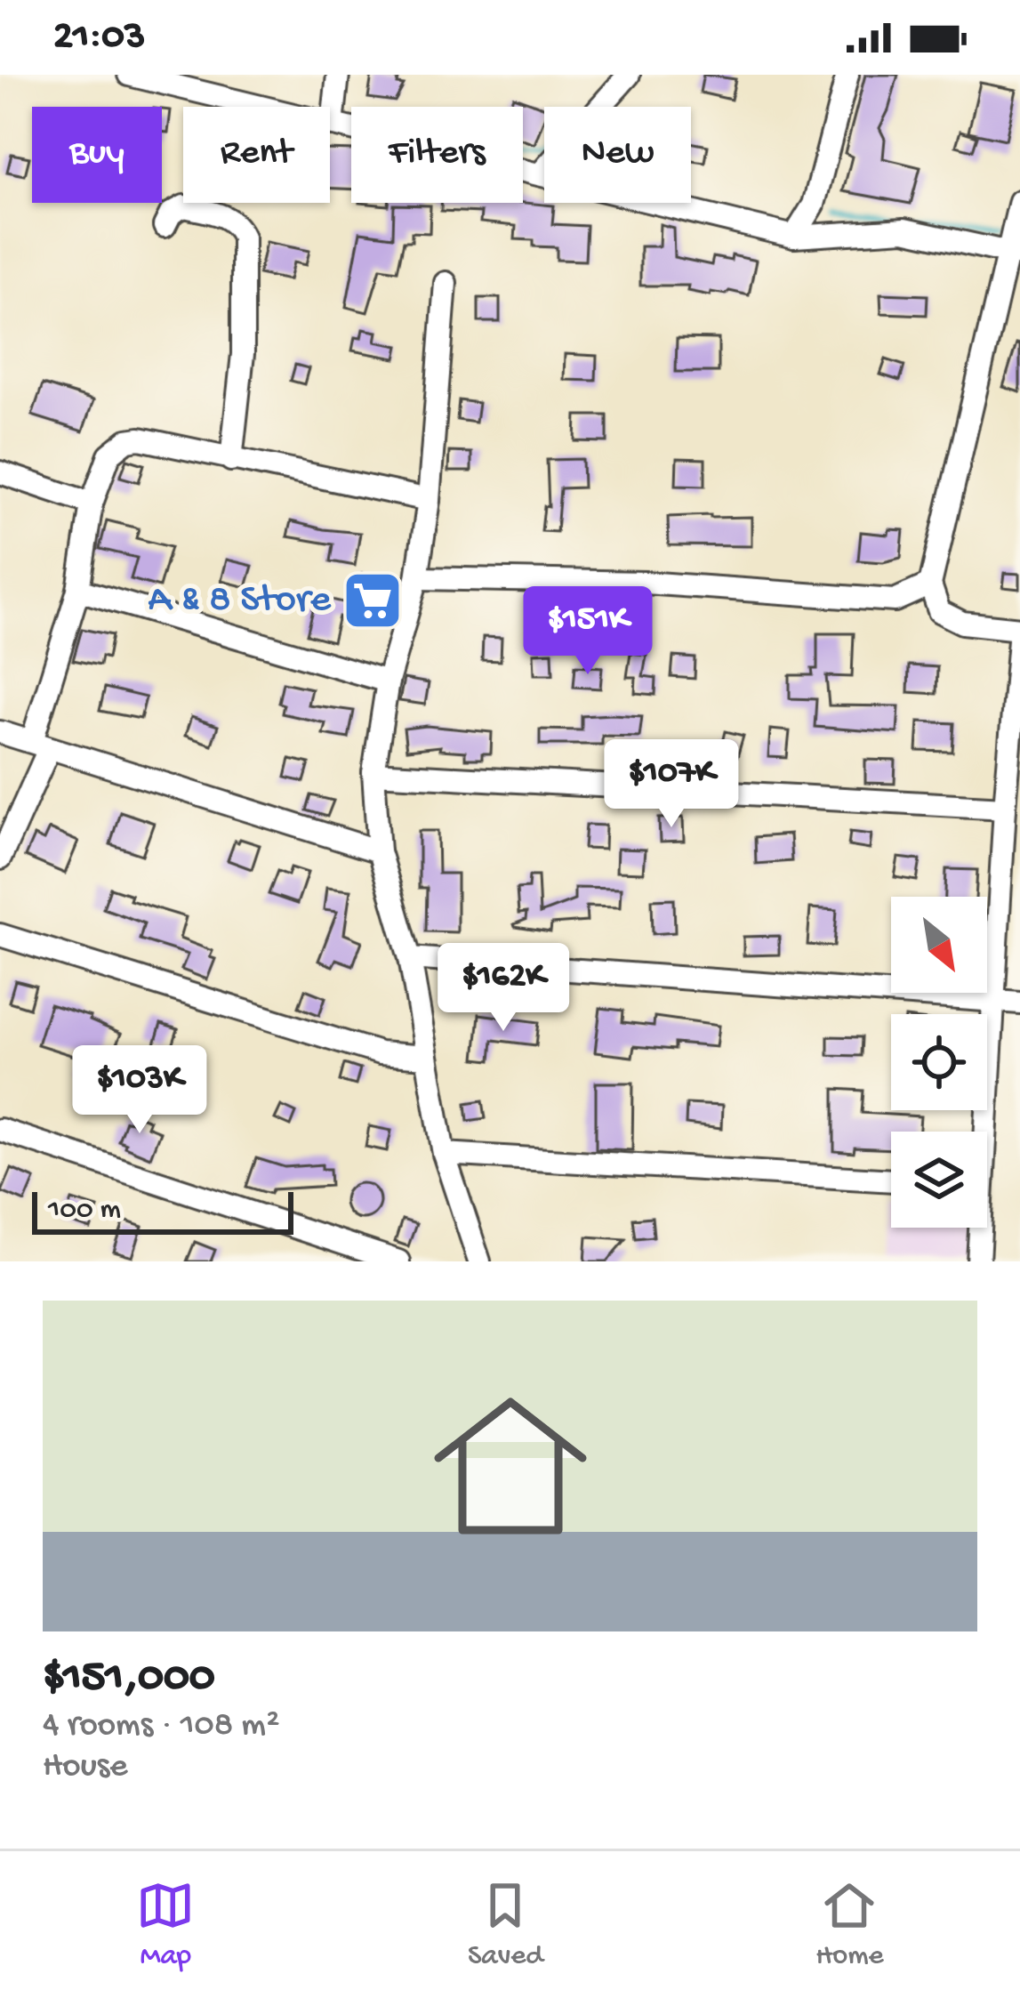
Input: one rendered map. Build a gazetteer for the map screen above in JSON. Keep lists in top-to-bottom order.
{
  "places": {
    "supermarket": ["A & 8 Store"]
  },
  "scale_bar": "100 m",
  "north": "bottom right",
  "page": {
    "status": "21:03",
    "chip": [
      "Buy",
      "Rent",
      "Filters",
      "New"
    ],
    "price": [
      "$151K",
      "$107K",
      "$162K",
      "$103K"
    ],
    "scale": "100 m",
    "list": [
      {
        "name": "$151,000",
        "note": "4 rooms · 108 m² · House"
      }
    ],
    "tabs": ["Map", "Saved", "Home"]
  }
}
